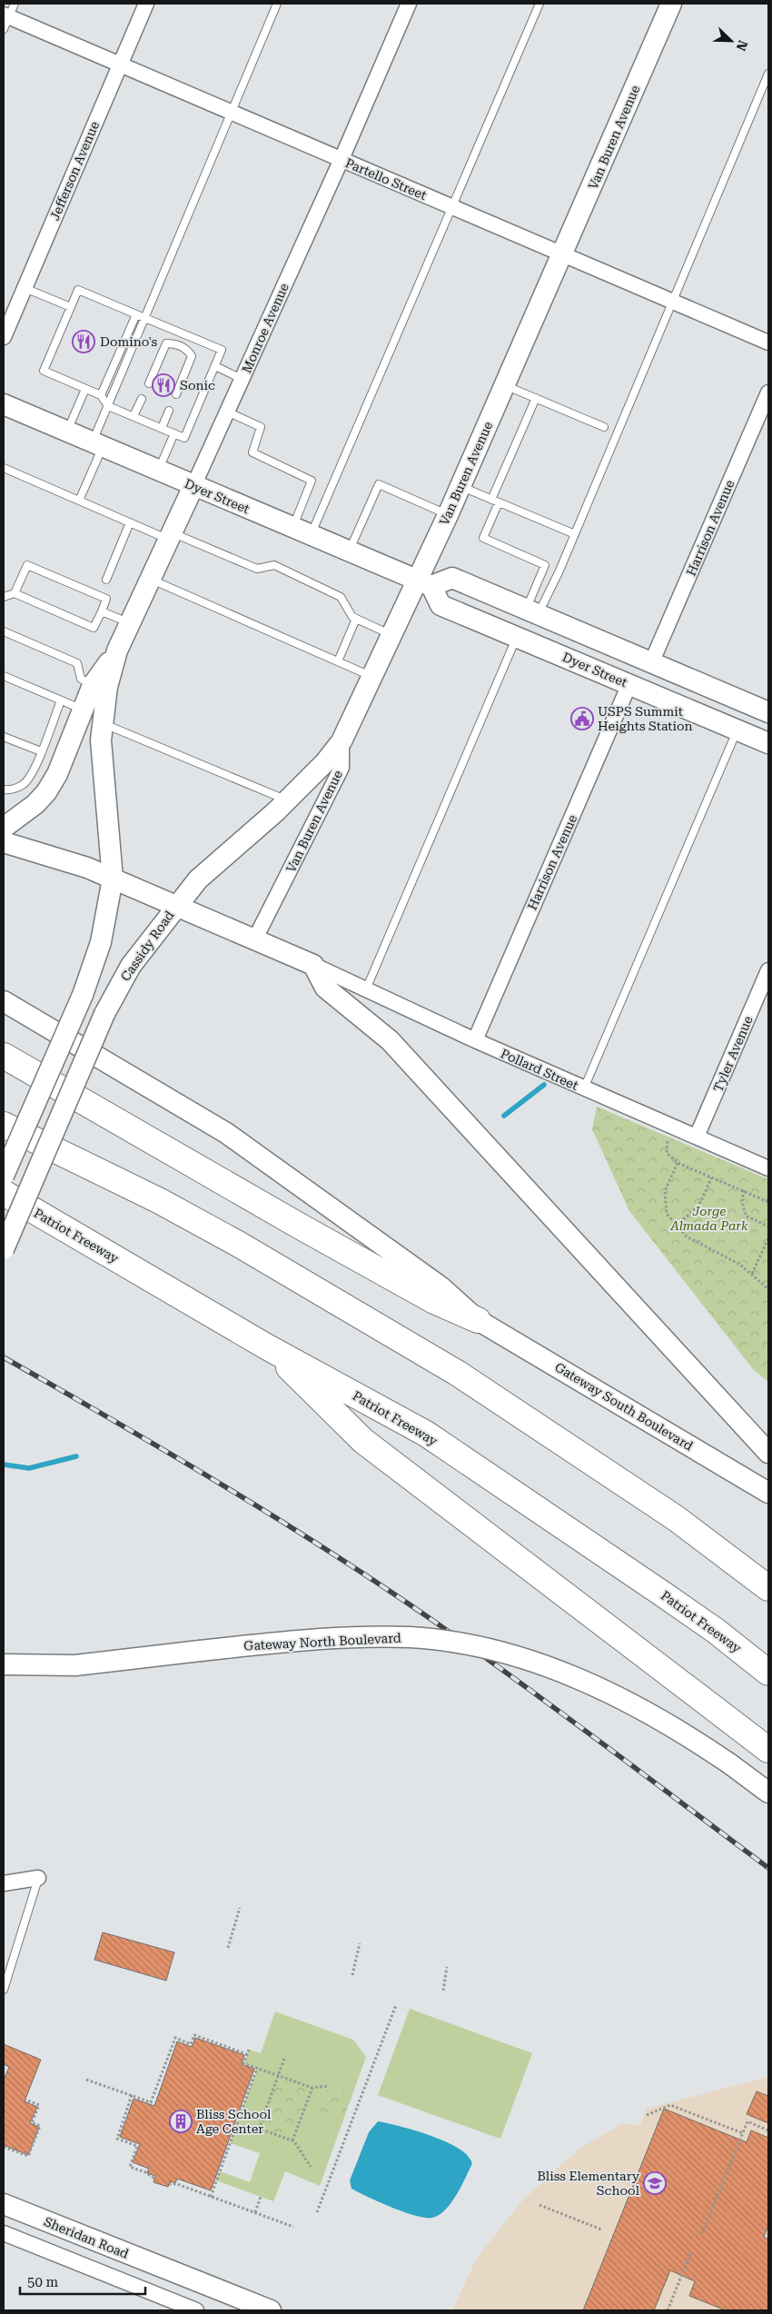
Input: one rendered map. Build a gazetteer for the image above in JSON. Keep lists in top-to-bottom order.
{
  "streets": {
    "highway": ["Patriot Freeway"],
    "main road": [
      "Van Buren Avenue",
      "Monroe Avenue",
      "Dyer Street",
      "Cassidy Road",
      "Gateway South Boulevard",
      "Gateway North Boulevard",
      "Sheridan Road"
    ],
    "street": [
      "Jefferson Avenue",
      "Partello Street",
      "Harrison Avenue",
      "Tyler Avenue",
      "Pollard Street"
    ]
  },
  "crossings": [
    ["Van Buren Avenue", "Partello Street"],
    ["Van Buren Avenue", "Dyer Street"],
    ["Van Buren Avenue", "Cassidy Road"],
    ["Jefferson Avenue", "Partello Street"],
    ["Partello Street", "Monroe Avenue"],
    ["Monroe Avenue", "Dyer Street"],
    ["Dyer Street", "Harrison Avenue"],
    ["Harrison Avenue", "Pollard Street"],
    ["Tyler Avenue", "Pollard Street"]
  ],
  "parks": ["Jorge Almada Park"],
  "places": {
    "restaurant": ["Domino's", "Sonic"],
    "public building": ["USPS Summit Heights Station"],
    "building": ["Bliss School Age Center"],
    "school or university": ["Bliss Elementary School"]
  },
  "scale_bar": "50 m",
  "north": "bottom right"
}
